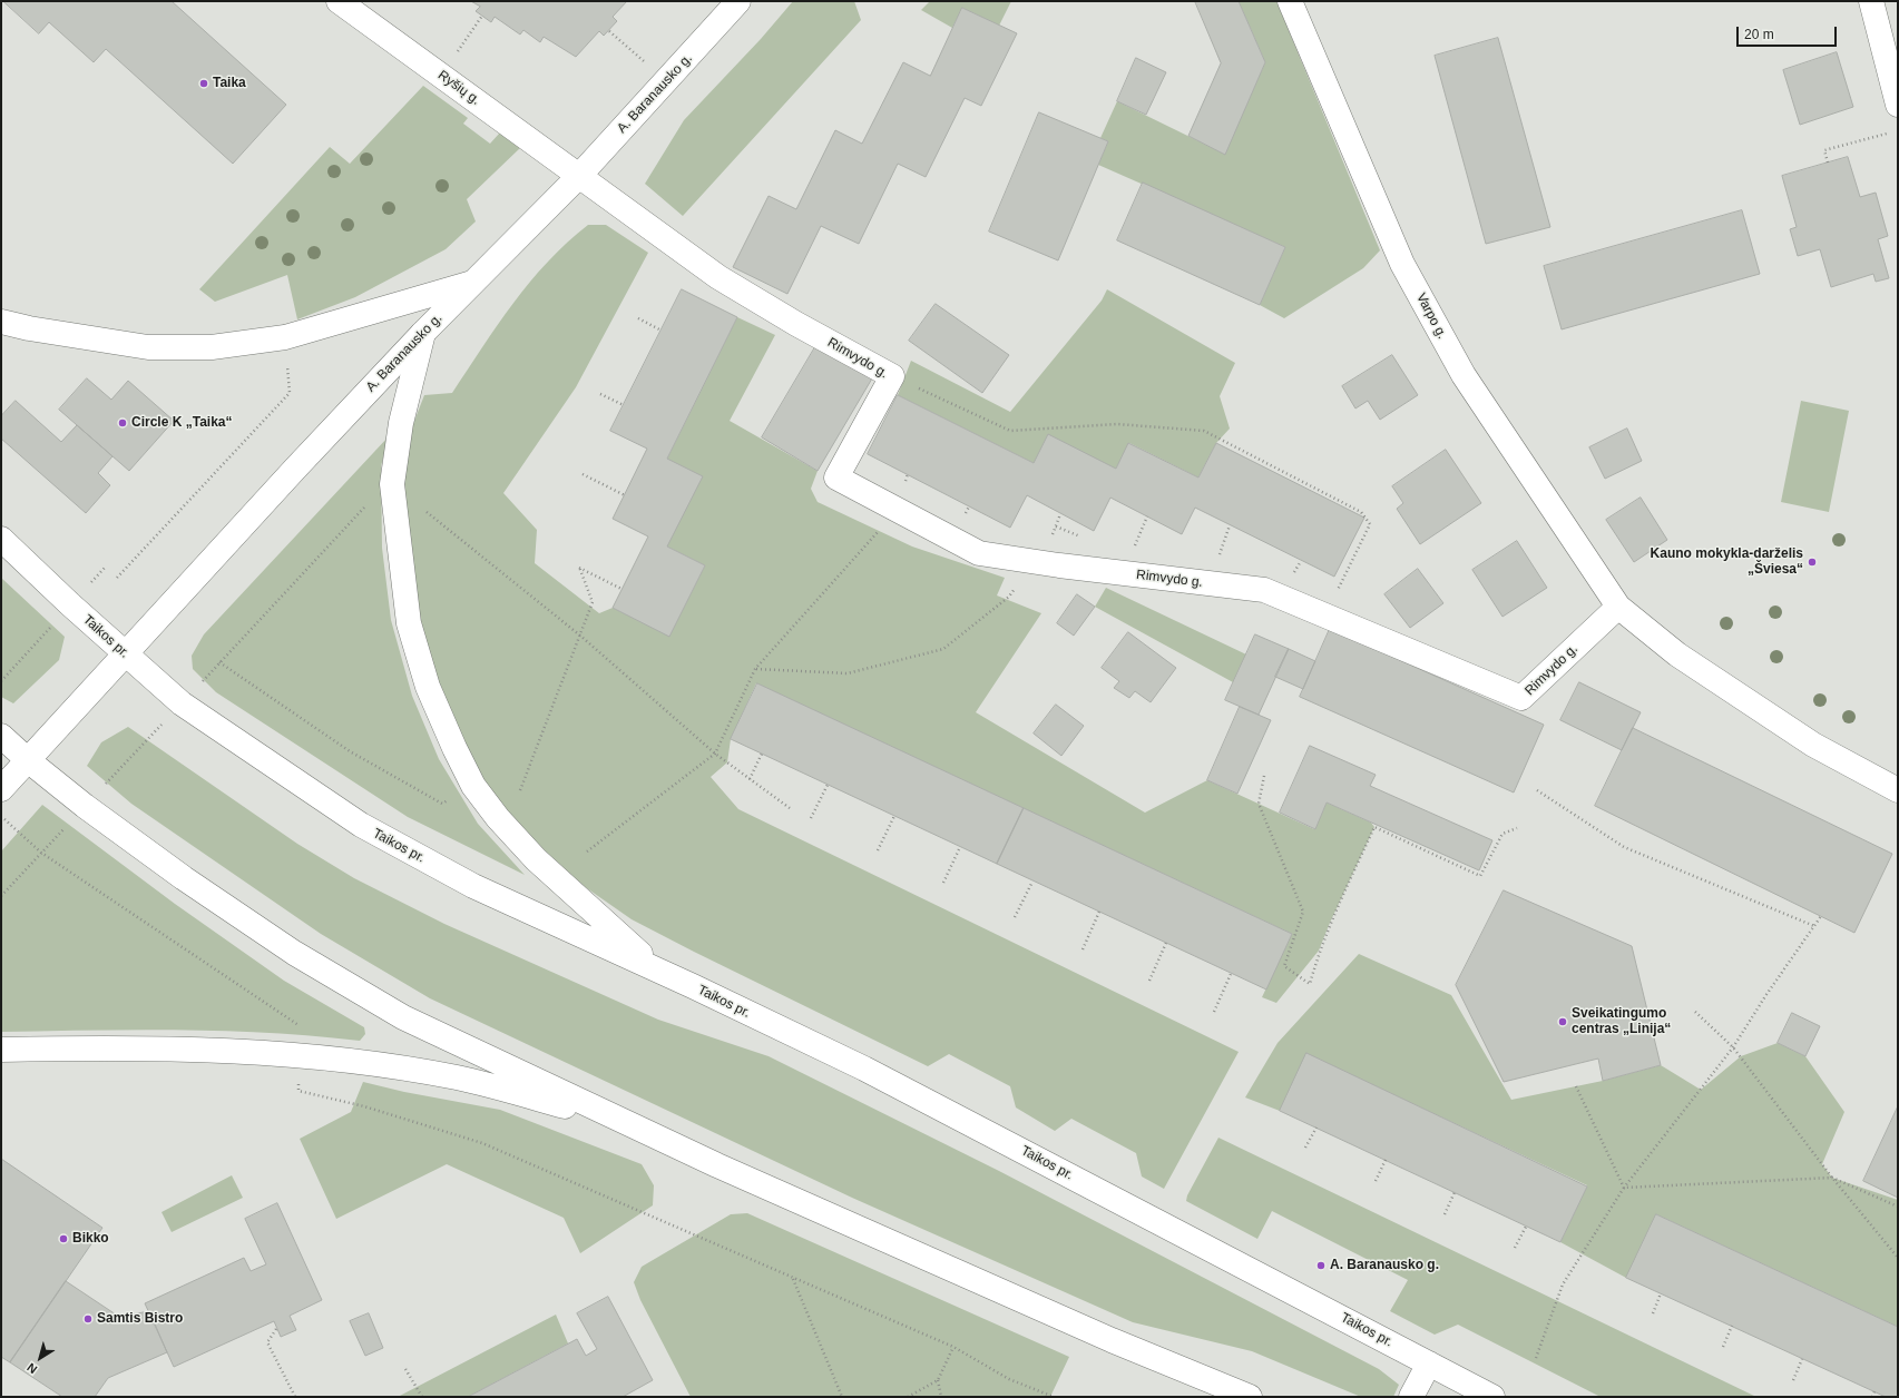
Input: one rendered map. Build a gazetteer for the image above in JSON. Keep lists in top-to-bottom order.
{
  "streets": {
    "main road": [
      "Ryšių g.",
      "A. Baranausko g.",
      "Varpo g.",
      "Rimvydo g.",
      "Taikos pr."
    ]
  },
  "crossings": [
    ["Ryšių g.", "A. Baranausko g."],
    ["Ryšių g.", "Rimvydo g."],
    ["A. Baranausko g.", "Rimvydo g."],
    ["A. Baranausko g.", "Taikos pr."],
    ["Varpo g.", "Rimvydo g."]
  ],
  "places": [
    "Taika",
    "Circle K „Taika“",
    "Kauno mokykla-darželis „Šviesa“",
    "Sveikatingumo centras „Linija“",
    "Bikko",
    "A. Baranausko g.",
    "Samtis Bistro"
  ],
  "scale_bar": "20 m",
  "north": "bottom left"
}
